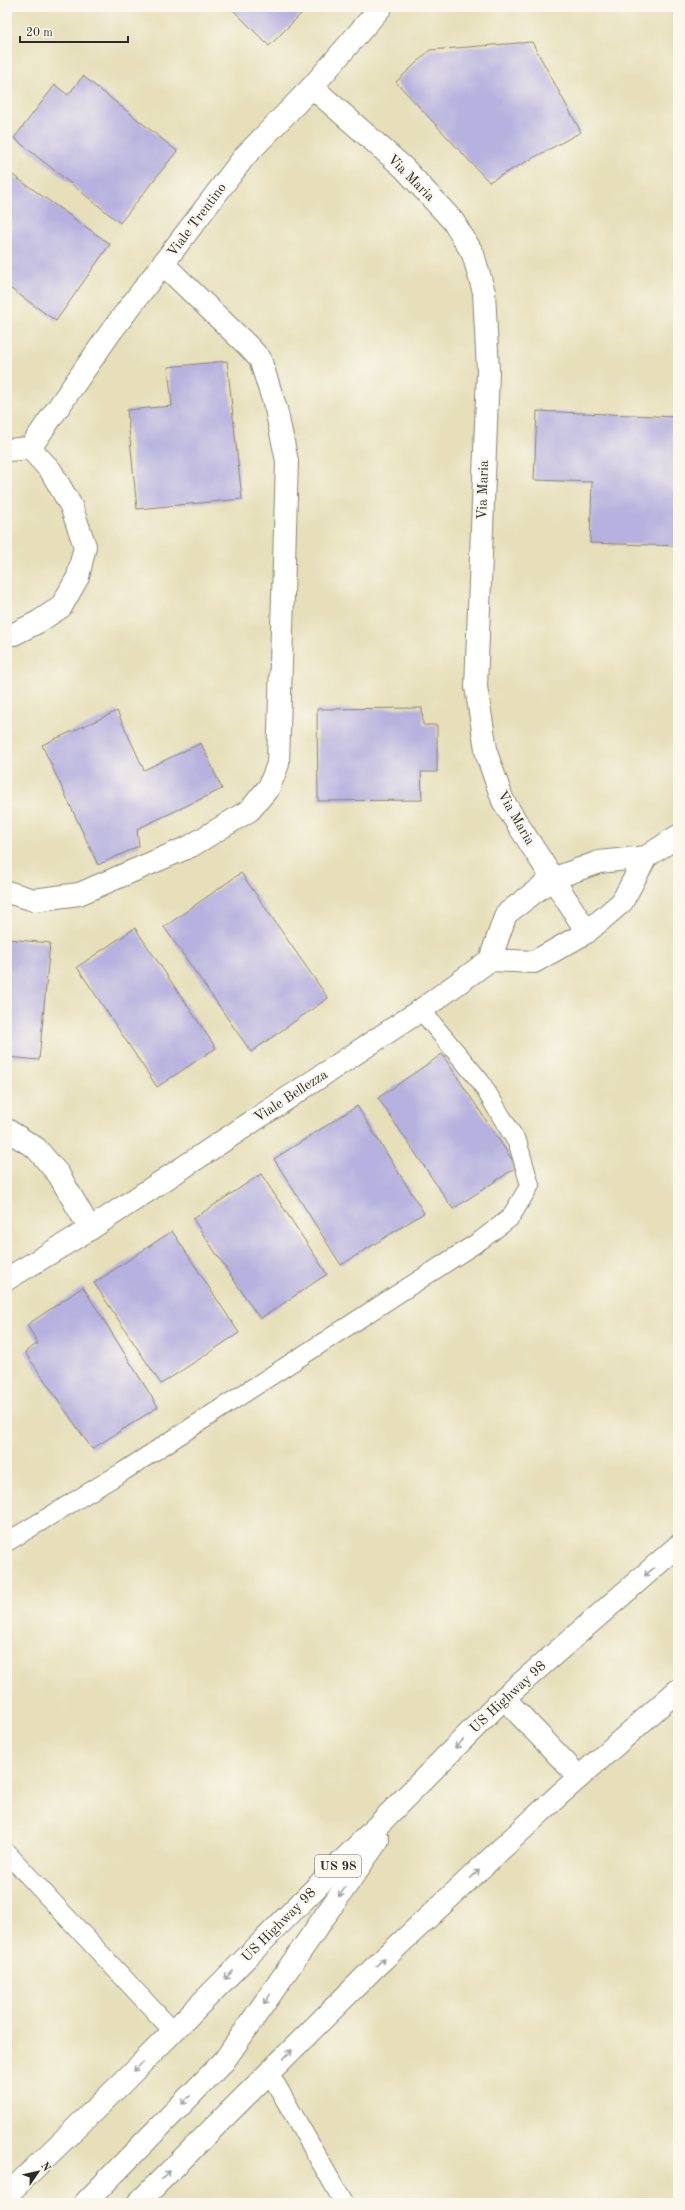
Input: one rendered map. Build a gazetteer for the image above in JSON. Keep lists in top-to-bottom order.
{
  "streets": {
    "street": [
      "Via Maria",
      "Viale Trentino",
      "Viale Bellezza",
      "US Highway 98",
      "US 98"
    ]
  },
  "crossings": [
    ["Via Maria", "Viale Trentino"]
  ],
  "scale_bar": "20 m",
  "north": "top right"
}
